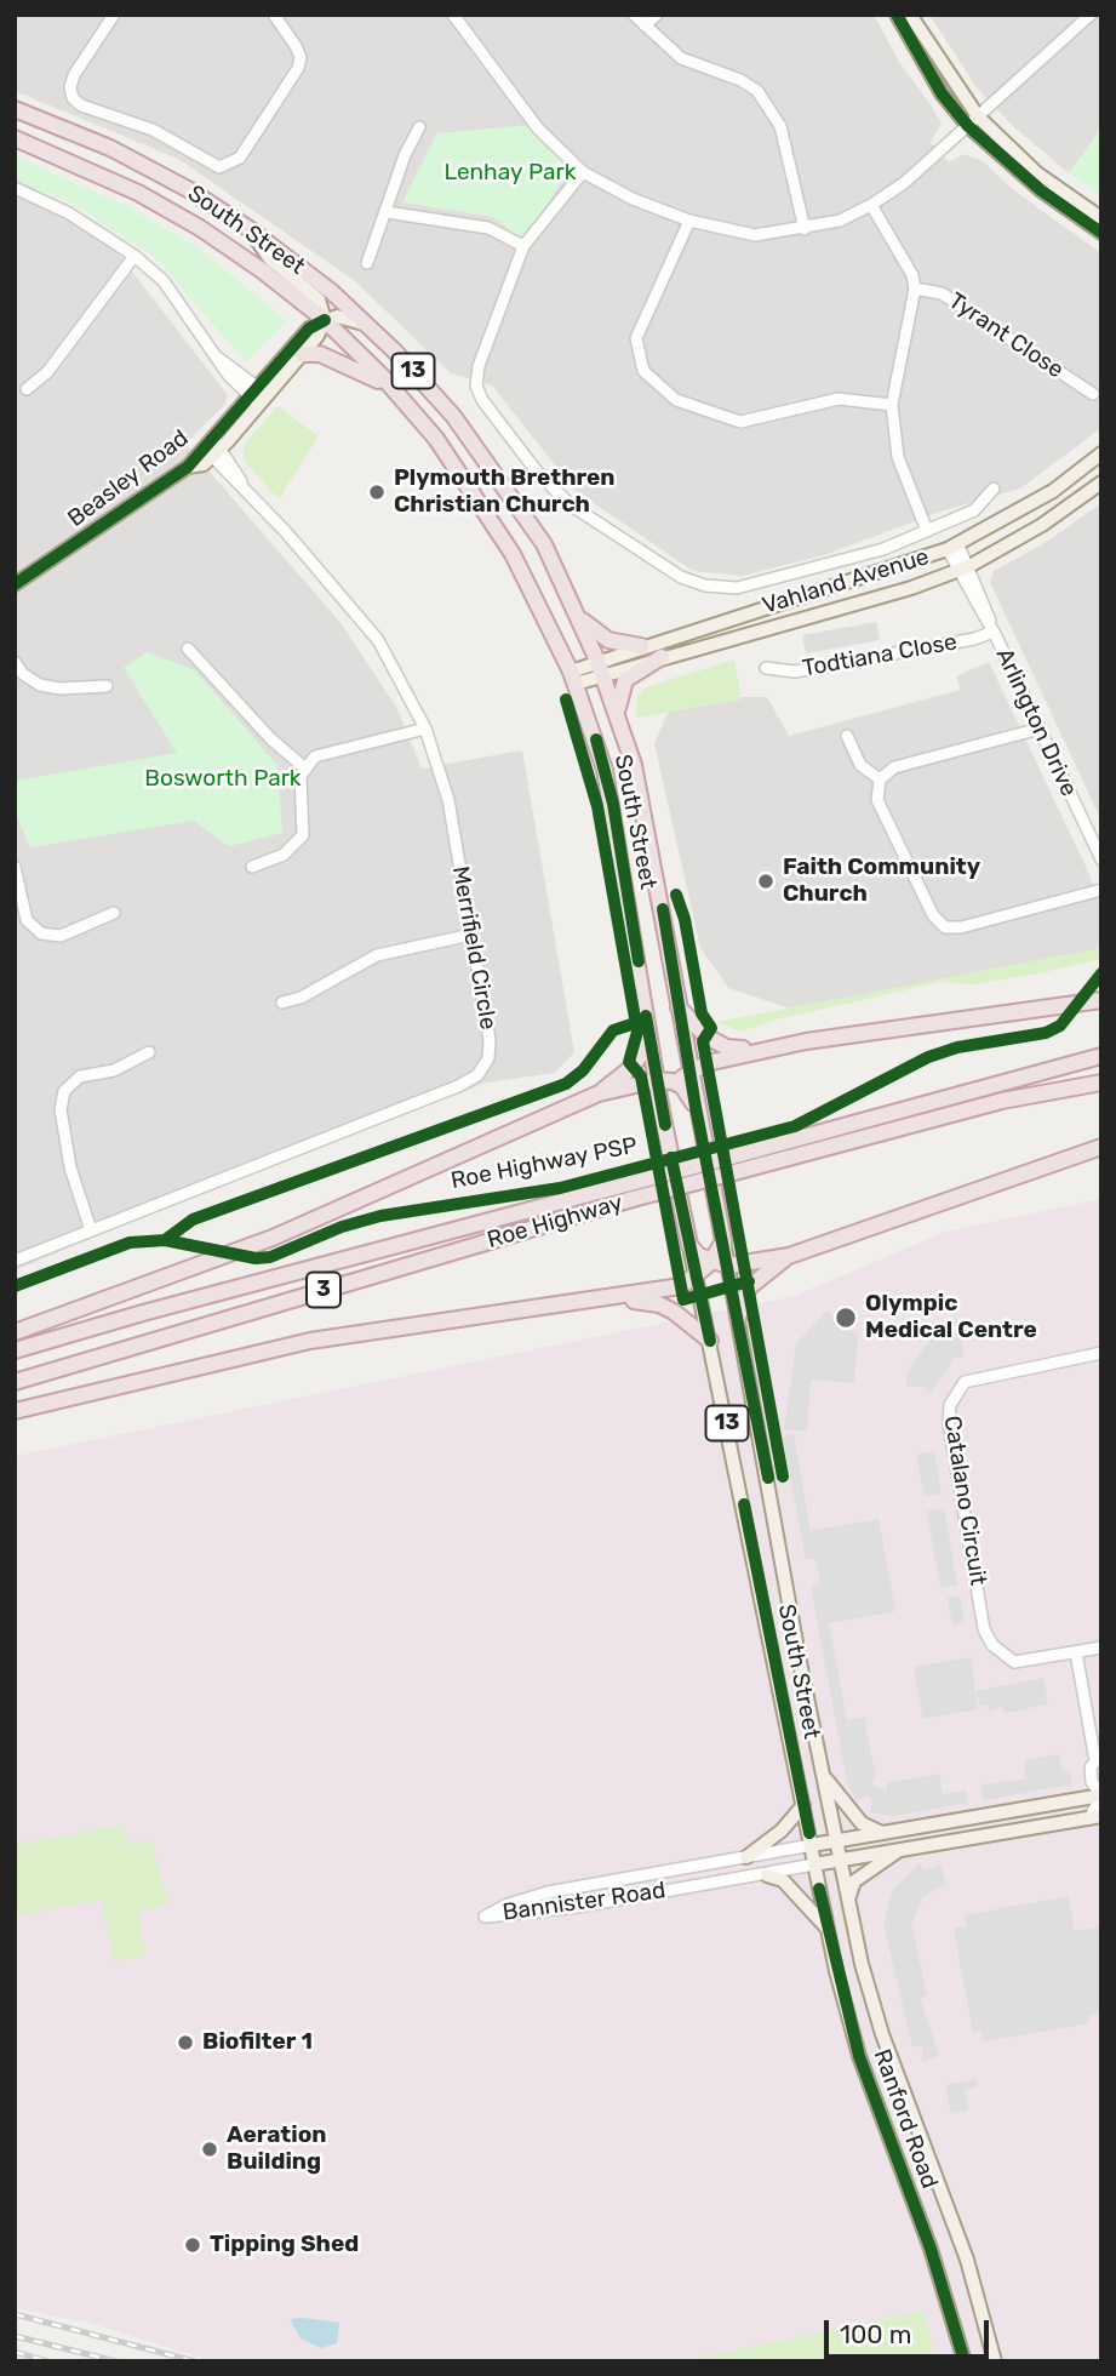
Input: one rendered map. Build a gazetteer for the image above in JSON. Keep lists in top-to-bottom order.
{
  "streets": {
    "highway": [
      "South Street",
      "13",
      "Roe Highway",
      "3"
    ],
    "main road": [
      "Beasley Road",
      "Vahland Avenue",
      "Bannister Road",
      "Ranford Road"
    ],
    "street": [
      "Tyrant Close",
      "Todtiana Close",
      "Arlington Drive",
      "Merrifield Circle",
      "Catalano Circuit"
    ],
    "cycle path": ["Roe Highway PSP"]
  },
  "crossings": [
    ["South Street", "Beasley Road"],
    ["South Street", "Vahland Avenue"],
    ["South Street", "Bannister Road"],
    ["South Street", "Ranford Road"],
    ["Beasley Road", "Merrifield Circle"],
    ["Vahland Avenue", "Arlington Drive"],
    ["Todtiana Close", "Arlington Drive"],
    ["Bannister Road", "Ranford Road"]
  ],
  "parks": ["Lenhay Park", "Bosworth Park"],
  "places": [
    "Plymouth Brethren Christian Church",
    "Faith Community Church",
    "Olympic Medical Centre",
    "Biofilter 1",
    "Aeration Building",
    "Tipping Shed"
  ],
  "scale_bar": "100 m"
}
